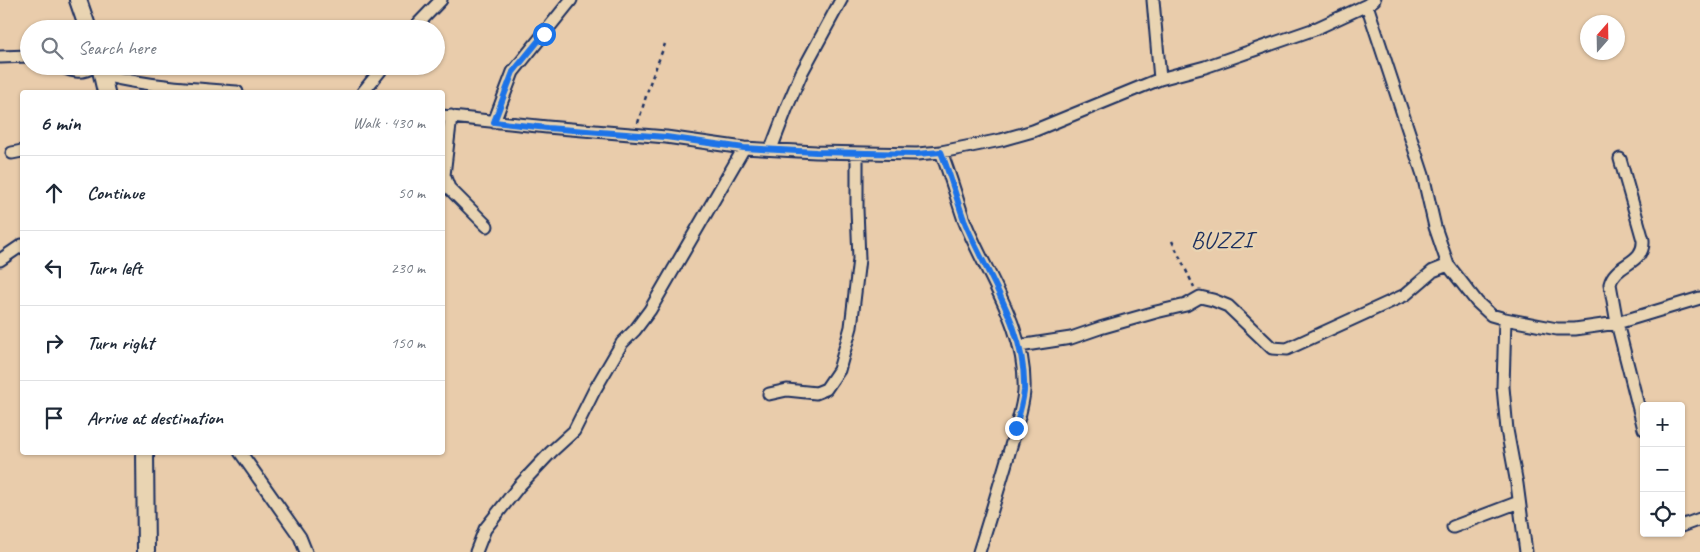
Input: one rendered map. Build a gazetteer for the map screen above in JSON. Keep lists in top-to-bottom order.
{
  "districts": ["BUZZI"],
  "north": "top",
  "page": {
    "search": "Search here",
    "heading": ["6 min", "Walk · 430 m"],
    "list": [
      ["Continue", "50 m"],
      ["Turn left", "230 m"],
      ["Turn right", "150 m"],
      "Arrive at destination"
    ],
    "map_buttons": ["+", "−"]
  }
}
